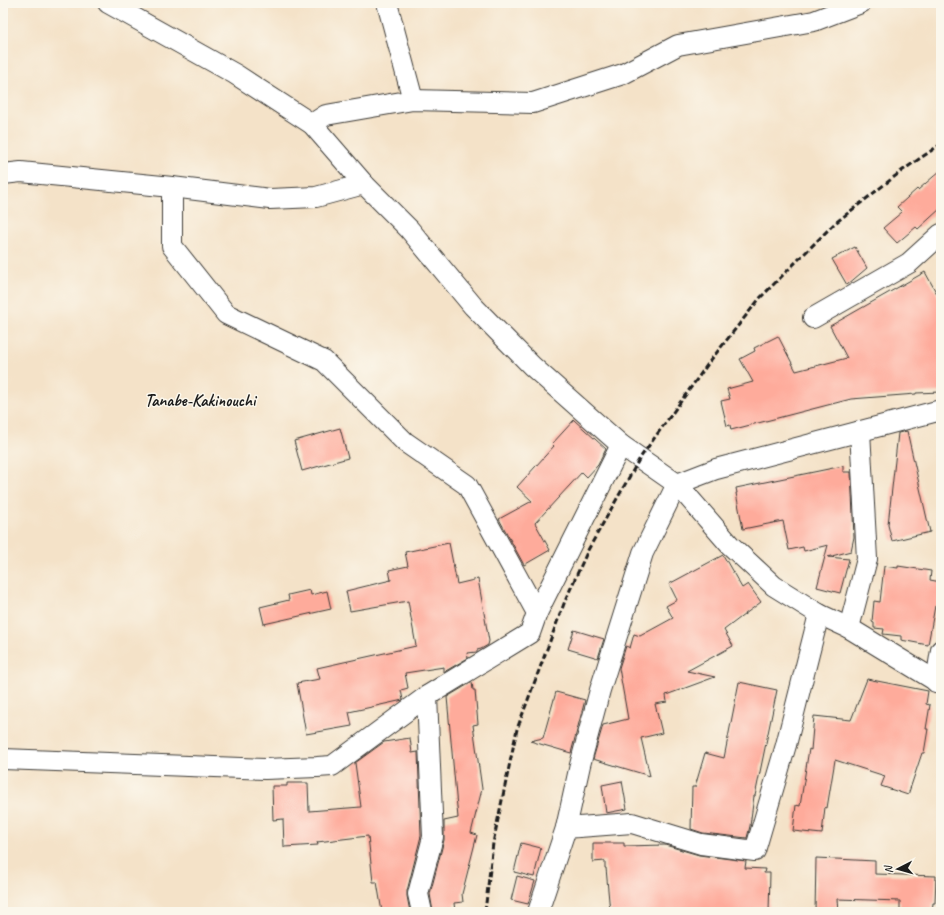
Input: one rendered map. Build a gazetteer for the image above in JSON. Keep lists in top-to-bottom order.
{
  "districts": ["Tanabe-Kakinouchi"],
  "north": "left"
}
